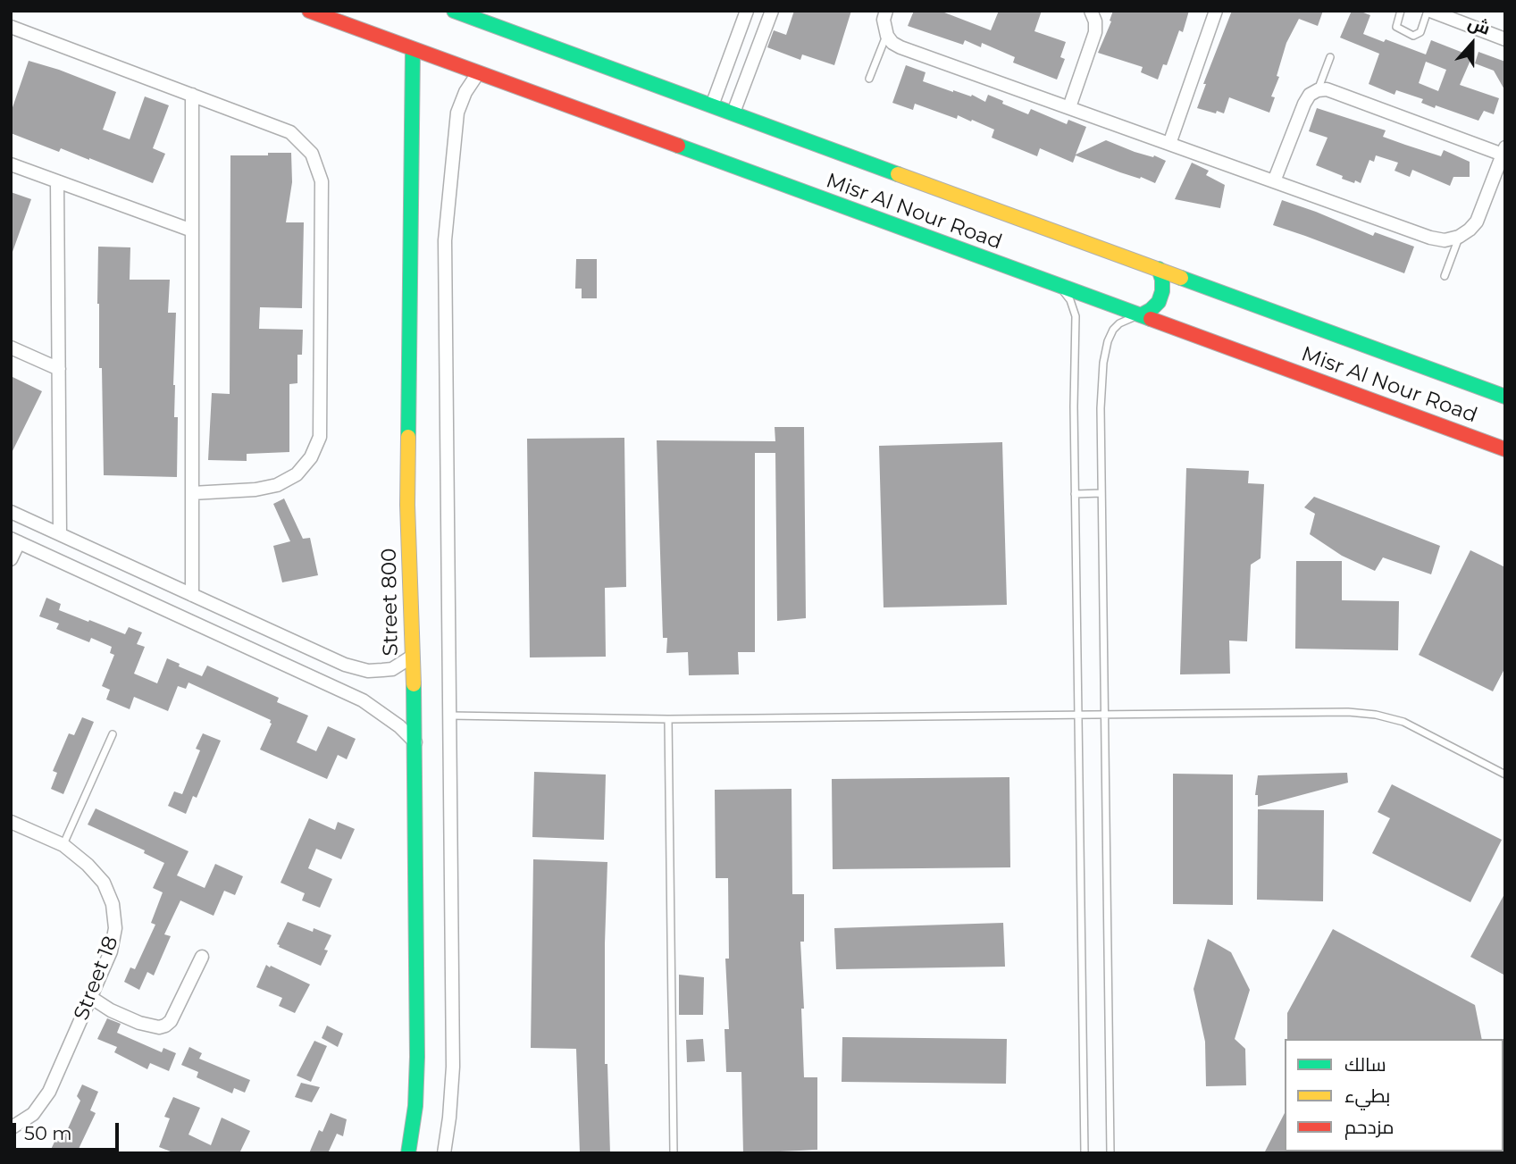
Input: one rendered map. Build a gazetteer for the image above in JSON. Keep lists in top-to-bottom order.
{
  "streets": {
    "street": ["Misr Al Nour Road", "Street 800", "Street 18"]
  },
  "crossings": [
    ["Misr Al Nour Road", "Street 800"]
  ],
  "legend": ["سالك", "بطيء", "مزدحم"],
  "scale_bar": "50 m",
  "north": "top"
}
